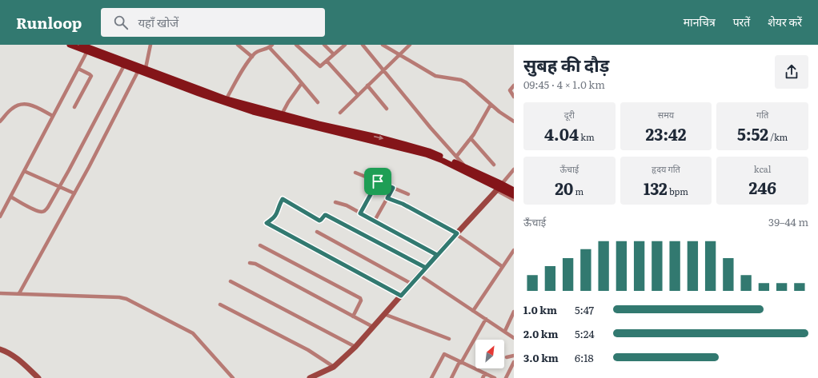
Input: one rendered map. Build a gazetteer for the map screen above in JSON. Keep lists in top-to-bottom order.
{
  "north": "top right",
  "page": {
    "header": "Runloop",
    "search": "यहाँ खोजें",
    "nav": ["मानचित्र", "परतें", "शेयर करें"],
    "heading": ["सुबह की दौड़", "09:45 · 4 × 1.0 km"],
    "stats": [
      ["दूरी", "4.04 km"],
      ["समय", "23:42"],
      ["गति", "5:52 /km"],
      ["ऊँचाई", "20 m"],
      ["हृदय गति", "132 bpm"],
      ["kcal", "246"]
    ],
    "chart": ["ऊँचाई", "39–44 m"],
    "list": [
      {
        "name": "1.0 km",
        "note": "5:47"
      },
      {
        "name": "2.0 km",
        "note": "5:24"
      },
      {
        "name": "3.0 km",
        "note": "6:18"
      }
    ]
  }
}
